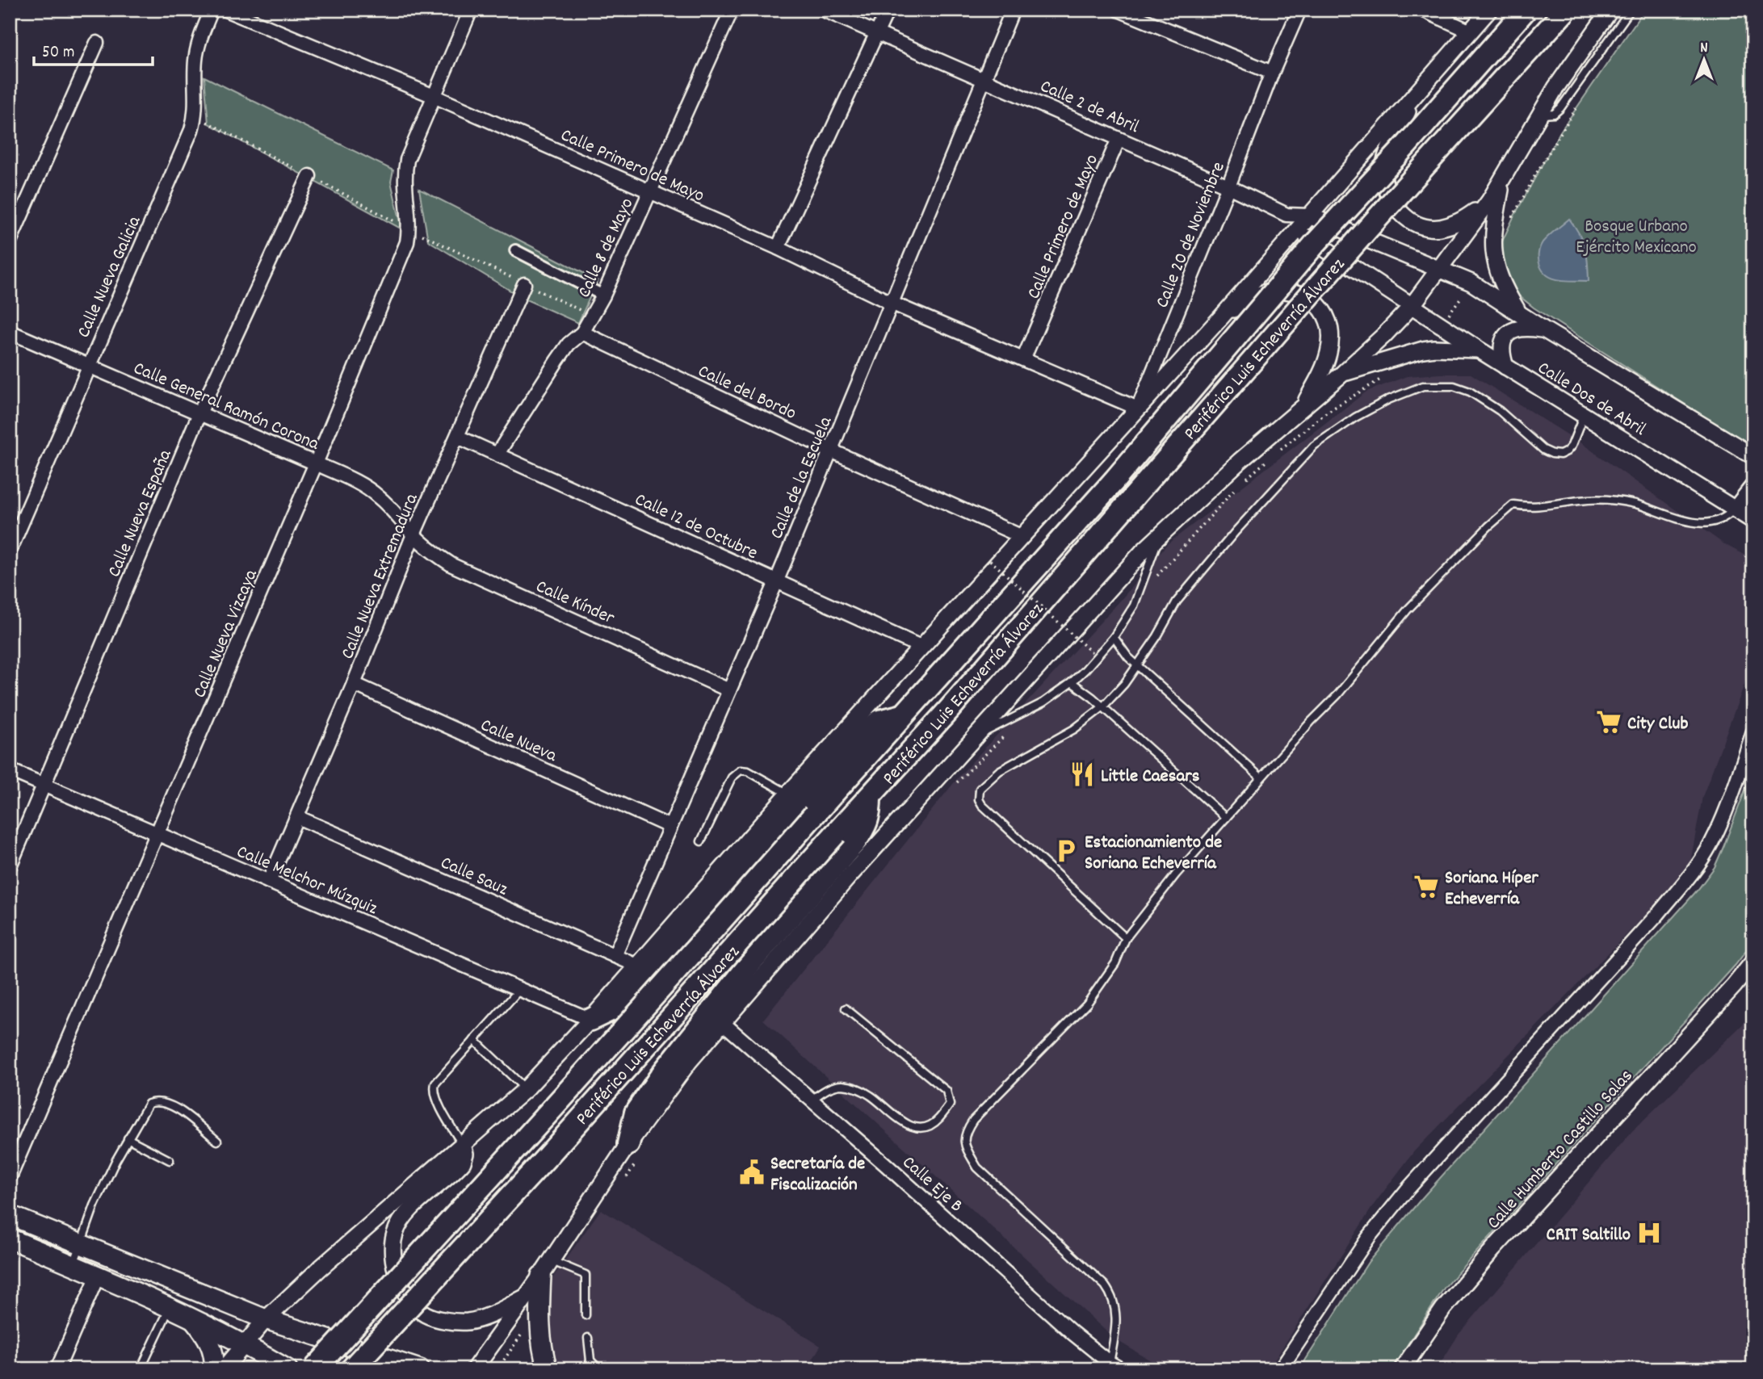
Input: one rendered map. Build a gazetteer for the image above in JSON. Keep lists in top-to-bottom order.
{
  "streets": {
    "highway": ["Periférico Luis Echeverría Álvarez"],
    "street": [
      "Calle 2 de Abril",
      "Calle Primero de Mayo",
      "Calle 20 de Noviembre",
      "Calle 8 de Mayo",
      "Calle Nueva Galicia",
      "Calle del Bordo",
      "Calle Dos de Abril",
      "Calle General Ramón Corona",
      "Calle de la Escuela",
      "Calle Nueva España",
      "Calle 12 de Octubre",
      "Calle Nueva Extremadura",
      "Calle Kínder",
      "Calle Nueva Vizcaya",
      "Calle Nueva",
      "Calle Sauz",
      "Calle Melchor Múzquiz",
      "Calle Humberto Castillo Salas",
      "Calle Eje B"
    ]
  },
  "crossings": [
    ["Calle 2 de Abril", "Calle Primero de Mayo"],
    ["Calle 2 de Abril", "Calle 20 de Noviembre"],
    ["Calle 2 de Abril", "Periférico Luis Echeverría Álvarez"],
    ["Calle 2 de Abril", "Calle Dos de Abril"],
    ["Calle 2 de Abril", "Calle de la Escuela"],
    ["Calle Primero de Mayo", "Calle 20 de Noviembre"],
    ["Calle Primero de Mayo", "Calle 8 de Mayo"],
    ["Calle Primero de Mayo", "Calle de la Escuela"],
    ["Calle Primero de Mayo", "Calle Nueva Vizcaya"],
    ["Calle 8 de Mayo", "Calle del Bordo"],
    ["Calle 8 de Mayo", "Calle 12 de Octubre"],
    ["Calle Nueva Galicia", "Calle General Ramón Corona"],
    ["Periférico Luis Echeverría Álvarez", "Calle Dos de Abril"],
    ["Periférico Luis Echeverría Álvarez", "Calle Eje B"],
    ["Calle del Bordo", "Calle de la Escuela"],
    ["Calle General Ramón Corona", "Calle Nueva España"],
    ["Calle General Ramón Corona", "Calle Nueva Extremadura"],
    ["Calle General Ramón Corona", "Calle Kínder"],
    ["Calle General Ramón Corona", "Calle Nueva Vizcaya"],
    ["Calle de la Escuela", "Calle 12 de Octubre"],
    ["Calle de la Escuela", "Calle Kínder"],
    ["Calle de la Escuela", "Calle Nueva"],
    ["Calle de la Escuela", "Calle Sauz"],
    ["Calle Nueva España", "Calle Melchor Múzquiz"],
    ["Calle 12 de Octubre", "Calle Nueva Extremadura"],
    ["Calle Nueva Extremadura", "Calle Kínder"],
    ["Calle Nueva Extremadura", "Calle Nueva"],
    ["Calle Nueva Extremadura", "Calle Sauz"],
    ["Calle Nueva Extremadura", "Calle Melchor Múzquiz"],
    ["Calle Nueva Vizcaya", "Calle Melchor Múzquiz"]
  ],
  "parks": ["Bosque Urbano Ejército Mexicano"],
  "places": {
    "supermarket": ["City Club", "Soriana Híper Echeverría"],
    "restaurant": ["Little Caesars"],
    "parking": ["Estacionamiento de Soriana Echeverría"],
    "public building": ["Secretaría de Fiscalización"],
    "hospital": ["CRIT Saltillo"]
  },
  "scale_bar": "50 m",
  "north": "top"
}
